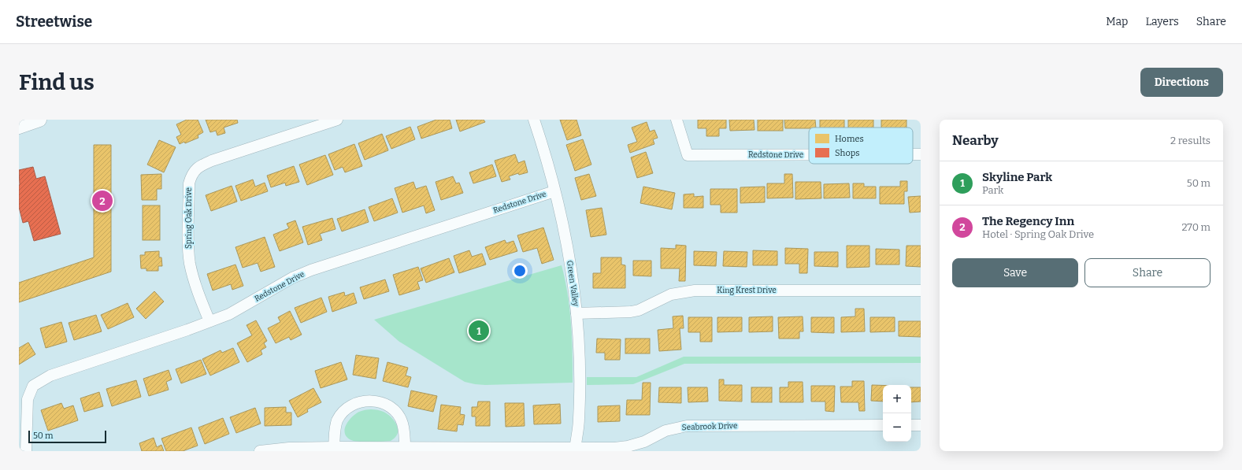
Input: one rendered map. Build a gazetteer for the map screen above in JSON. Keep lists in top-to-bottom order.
{
  "streets": {
    "street": [
      "Redstone Drive",
      "Spring Oak Drive",
      "Green Valley",
      "King Krest Drive",
      "Seabrook Drive"
    ]
  },
  "crossings": [
    ["Redstone Drive", "Spring Oak Drive"],
    ["Redstone Drive", "Green Valley"],
    ["Green Valley", "King Krest Drive"],
    ["Green Valley", "Seabrook Drive"]
  ],
  "legend": ["Homes", "Shops"],
  "scale_bar": "50 m",
  "page": {
    "header": "Streetwise",
    "nav": ["Map", "Layers", "Share"],
    "buttons": [
      "Directions",
      ["Save", "Share"]
    ],
    "title": "Find us",
    "heading": ["Nearby", "2 results"],
    "list": [
      {
        "mark": "1",
        "name": "Skyline Park",
        "note": "Park",
        "value": "50 m"
      },
      {
        "mark": "2",
        "name": "The Regency Inn",
        "note": "Hotel · Spring Oak Drive",
        "value": "270 m"
      }
    ],
    "pins": ["2", "1"],
    "map_buttons": ["+", "−"],
    "scale": "50 m"
  }
}
